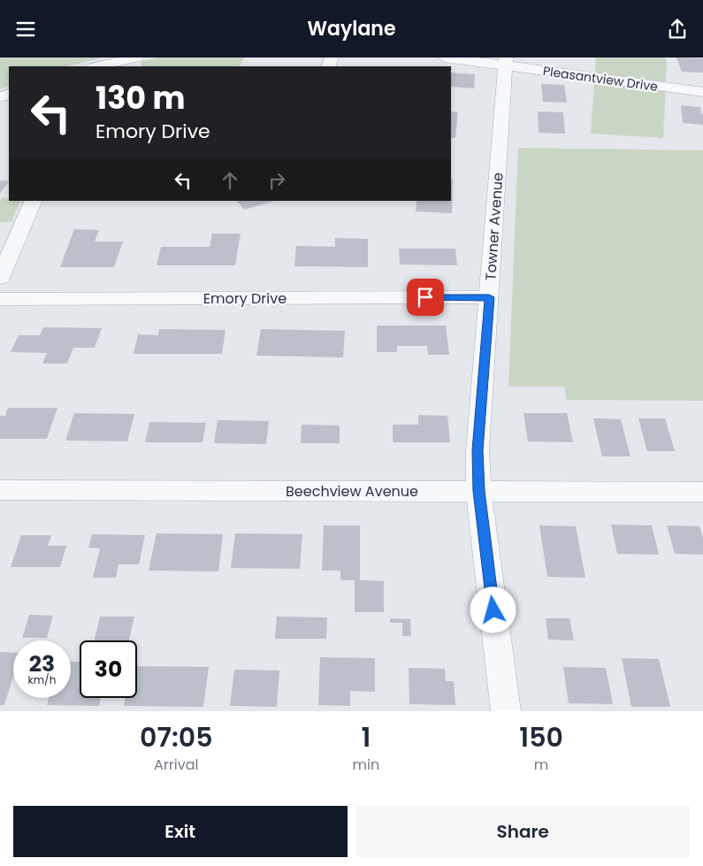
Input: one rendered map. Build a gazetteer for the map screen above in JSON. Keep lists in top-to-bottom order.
{
  "streets": {
    "street": [
      "Pleasantview Drive",
      "Towner Avenue",
      "Emory Drive",
      "Beechview Avenue"
    ]
  },
  "crossings": [
    ["Pleasantview Drive", "Towner Avenue"],
    ["Towner Avenue", "Emory Drive"],
    ["Towner Avenue", "Beechview Avenue"]
  ],
  "page": {
    "header": "Waylane",
    "turn": ["130 m", "Emory Drive"],
    "speed": "23 km/h",
    "limit": "30",
    "eta": [
      "07:05",
      "Arrival",
      "1",
      "min",
      "150",
      "m"
    ],
    "buttons": ["Exit", "Share"]
  }
}
